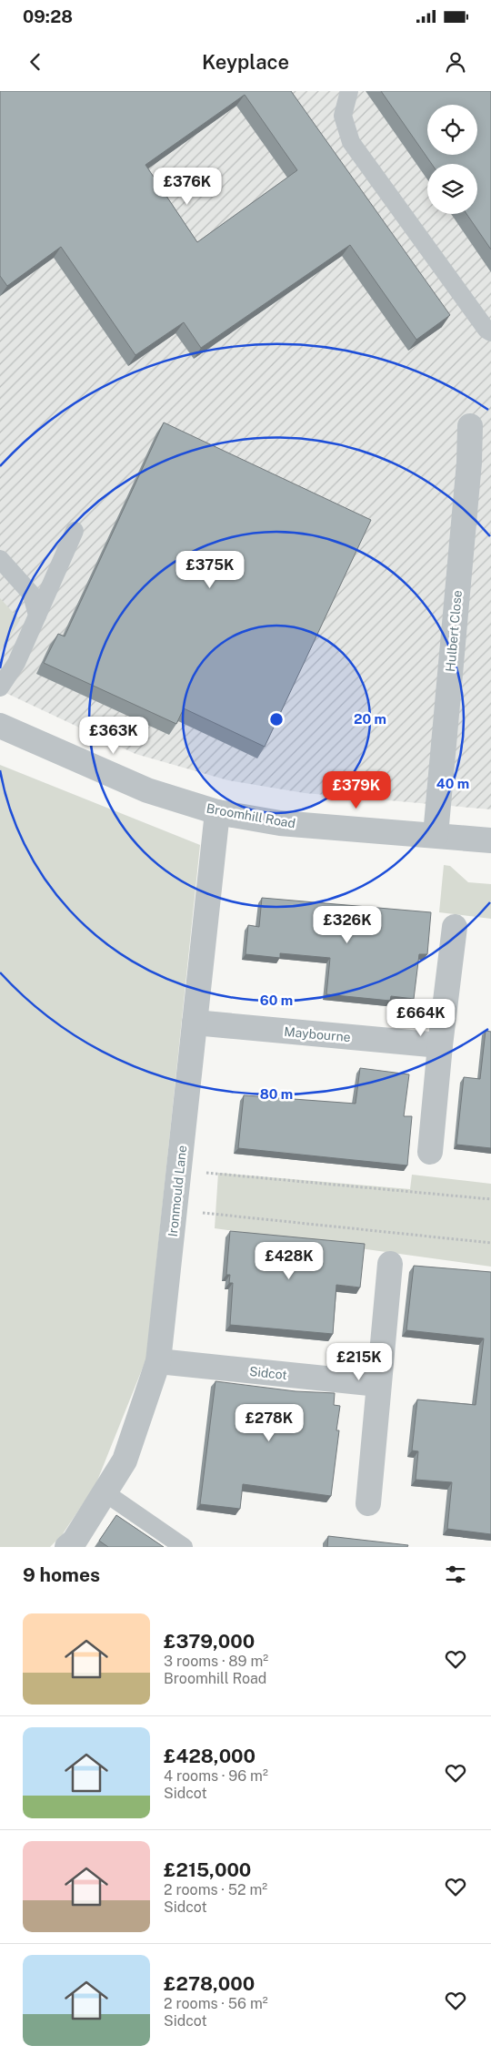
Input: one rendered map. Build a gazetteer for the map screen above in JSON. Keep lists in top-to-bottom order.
{
  "streets": {
    "street": [
      "Hulbert Close",
      "Broomhill Road",
      "Maybourne",
      "Ironmould Lane",
      "Sidcot"
    ]
  },
  "crossings": [
    ["Hulbert Close", "Broomhill Road"],
    ["Broomhill Road", "Ironmould Lane"],
    ["Maybourne", "Ironmould Lane"],
    ["Ironmould Lane", "Sidcot"]
  ],
  "page": {
    "status": "09:28",
    "header": "Keyplace",
    "price": [
      "£376K",
      "£375K",
      "£363K",
      "£379K",
      "£326K",
      "£664K",
      "£428K",
      "£215K",
      "£278K"
    ],
    "heading": "9 homes",
    "list": [
      {
        "name": "£379,000",
        "note": "3 rooms · 89 m² · Broomhill Road"
      },
      {
        "name": "£428,000",
        "note": "4 rooms · 96 m² · Sidcot"
      },
      {
        "name": "£215,000",
        "note": "2 rooms · 52 m² · Sidcot"
      },
      {
        "name": "£278,000",
        "note": "2 rooms · 56 m² · Sidcot"
      }
    ]
  },
  "rings": [
    "20 m",
    "40 m",
    "60 m",
    "80 m"
  ]
}
